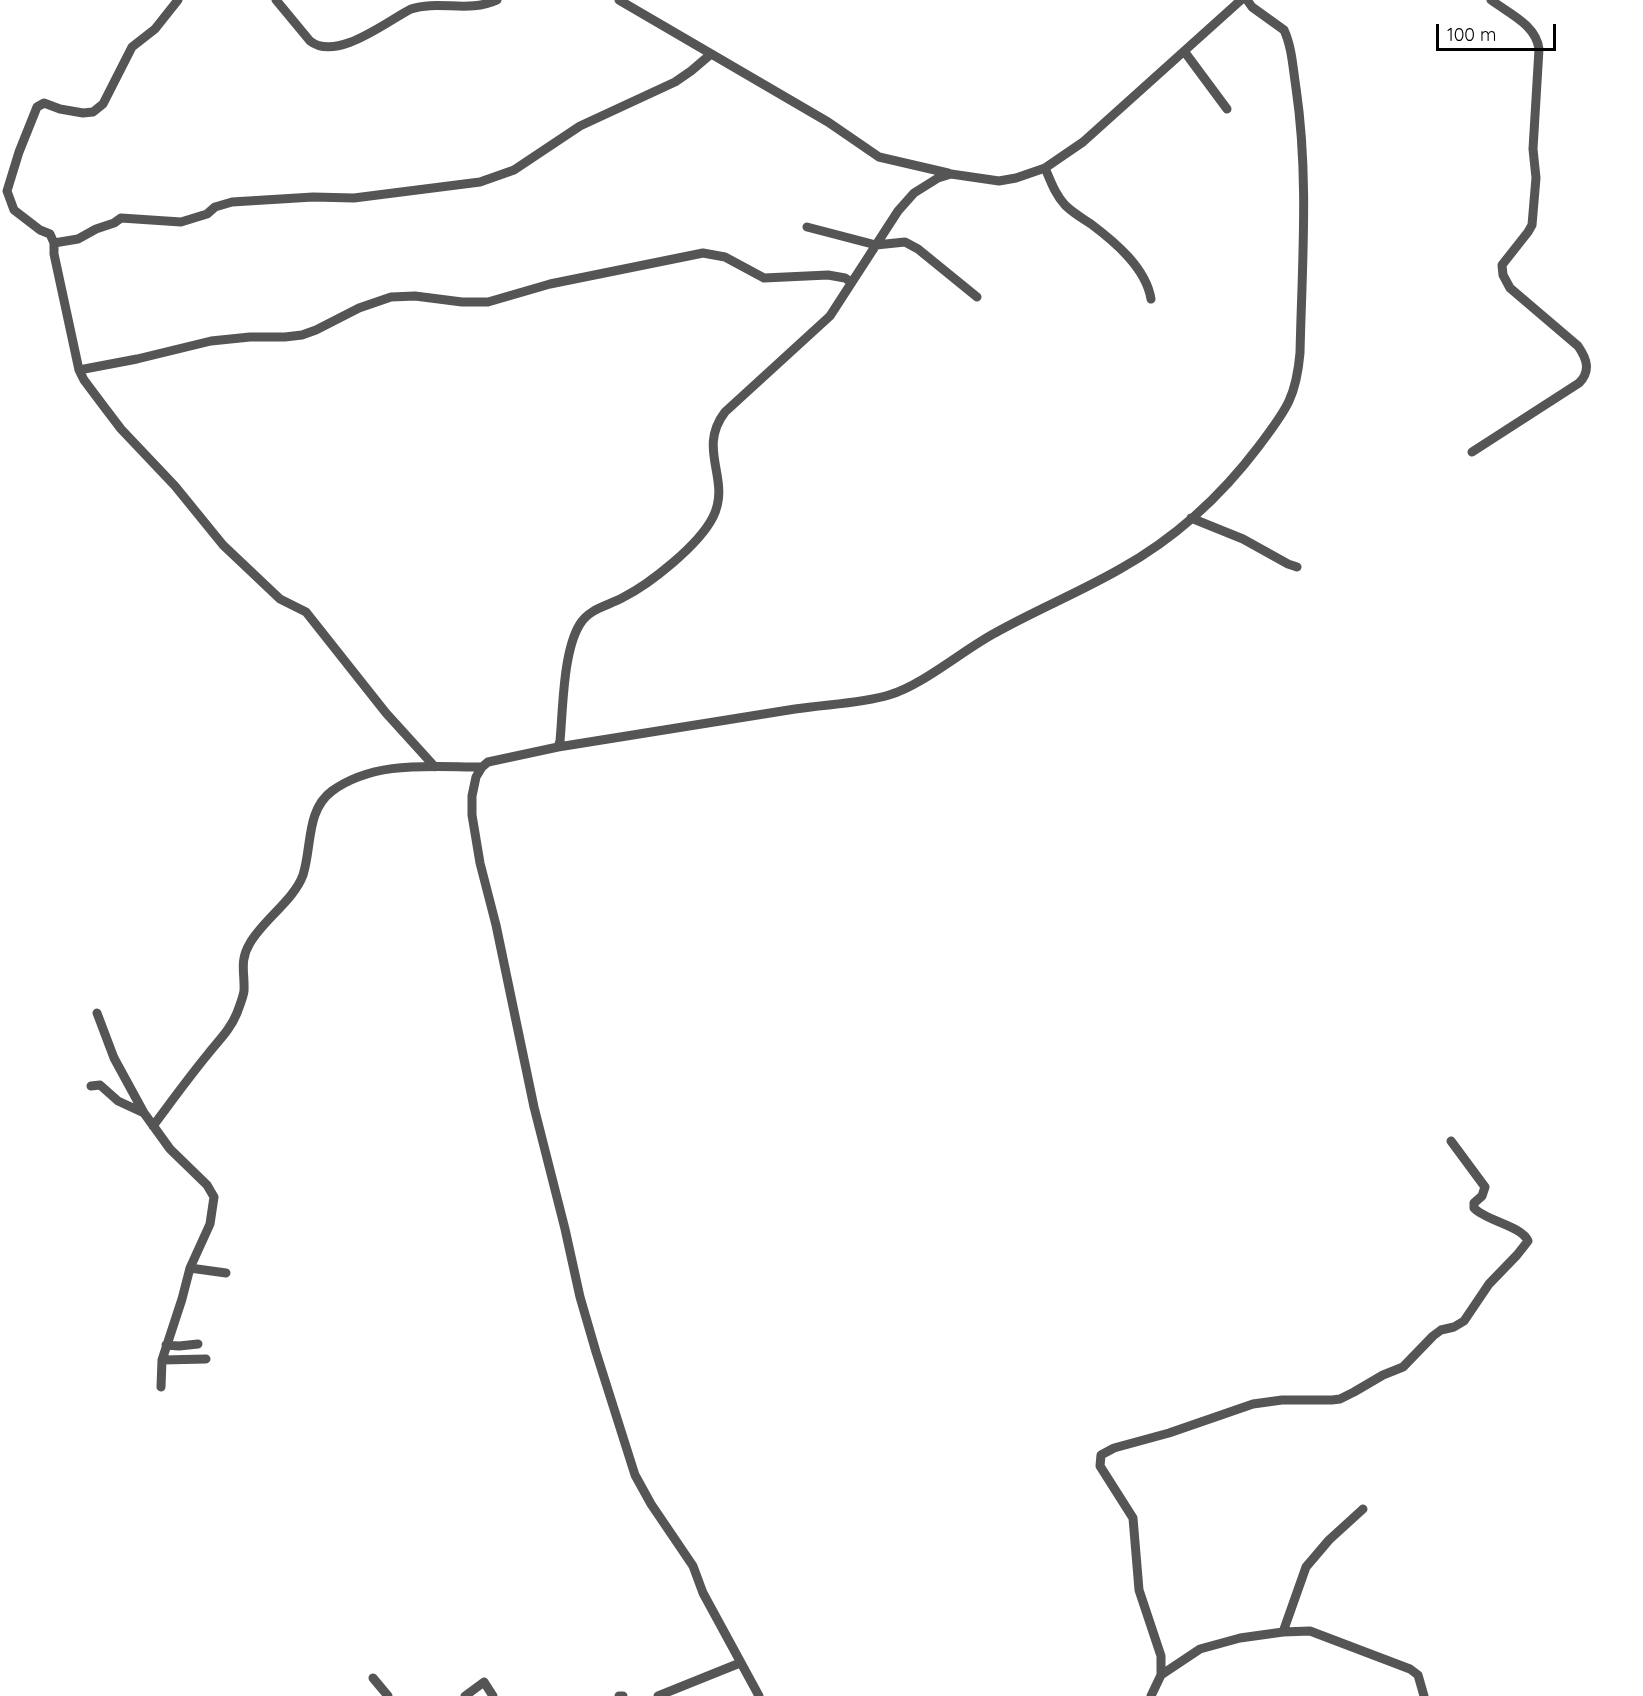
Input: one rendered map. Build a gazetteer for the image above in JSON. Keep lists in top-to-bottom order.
{
  "scale_bar": "100 m"
}
